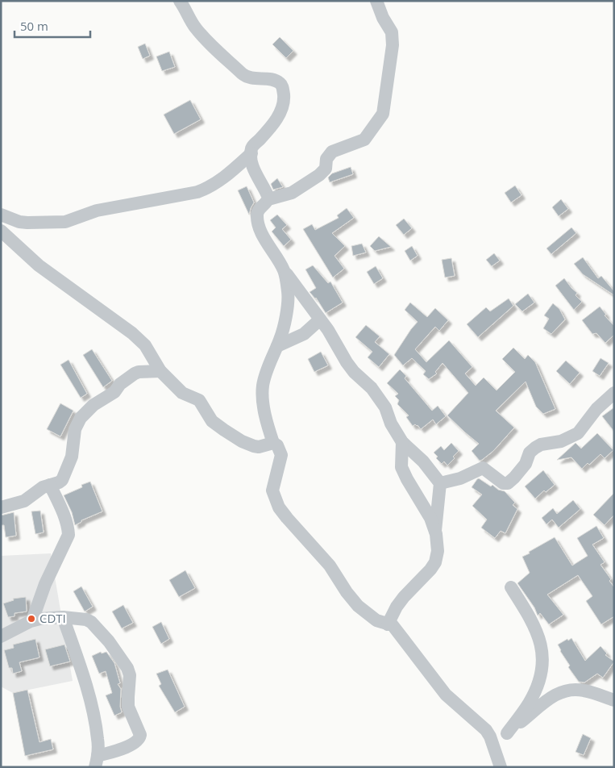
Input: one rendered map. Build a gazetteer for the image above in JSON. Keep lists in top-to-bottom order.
{
  "places": ["CDTI"],
  "scale_bar": "50 m"
}
